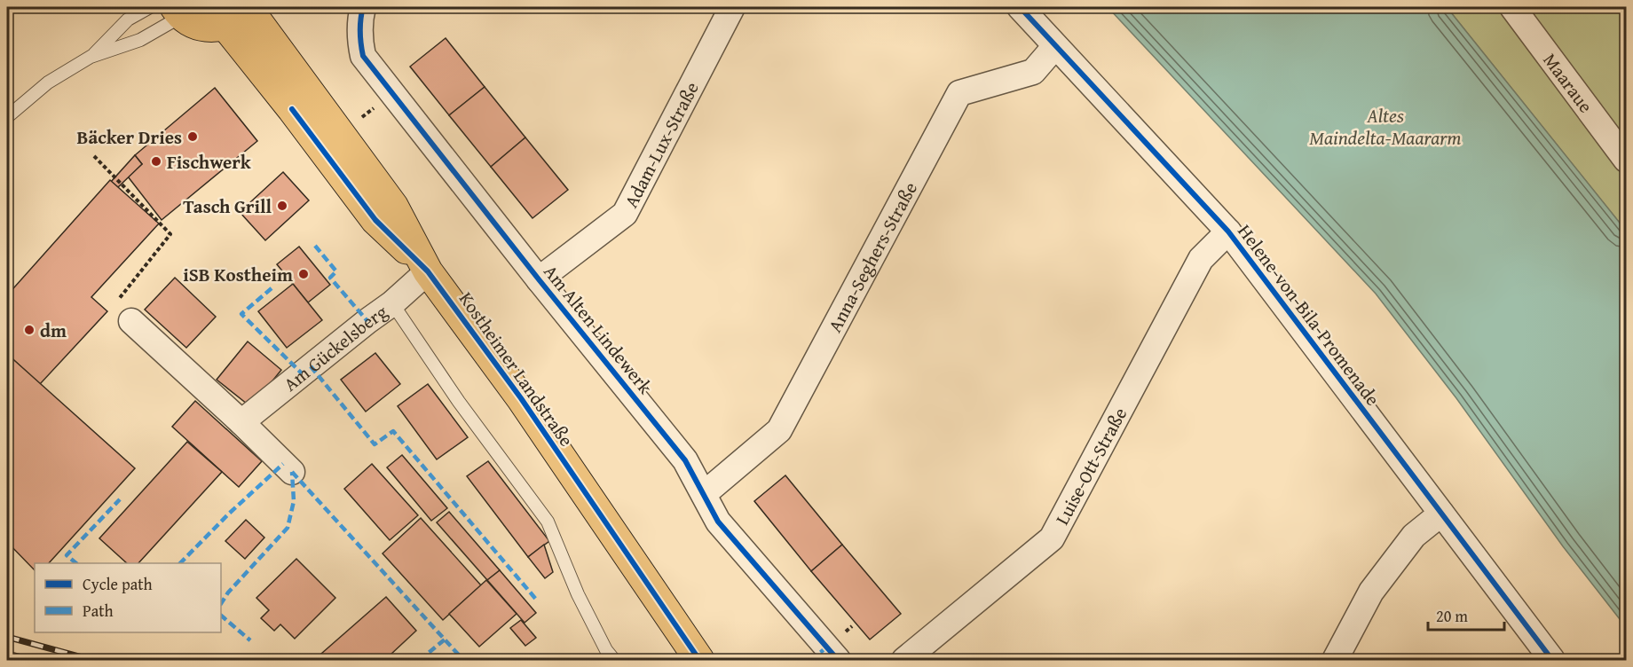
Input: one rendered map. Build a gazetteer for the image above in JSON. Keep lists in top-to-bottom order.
{
  "streets": {
    "main road": ["Kostheimer Landstraße"],
    "street": [
      "Maaraue",
      "Adam-Lux-Straße",
      "Anna-Seghers-Straße",
      "Helene-von-Bila-Promenade",
      "Am Alten Lindewerk",
      "Am Gückelsberg",
      "Luise-Ott-Straße"
    ]
  },
  "crossings": [
    ["Adam-Lux-Straße", "Am Alten Lindewerk"],
    ["Anna-Seghers-Straße", "Helene-von-Bila-Promenade"],
    ["Anna-Seghers-Straße", "Am Alten Lindewerk"],
    ["Helene-von-Bila-Promenade", "Luise-Ott-Straße"],
    ["Am Gückelsberg", "Kostheimer Landstraße"]
  ],
  "water": ["Altes Maindelta-Maararm"],
  "places": [
    "Bäcker Dries",
    "Fischwerk",
    "Tasch Grill",
    "iSB Kostheim",
    "dm"
  ],
  "legend": ["Cycle path", "Path"],
  "scale_bar": "20 m"
}
